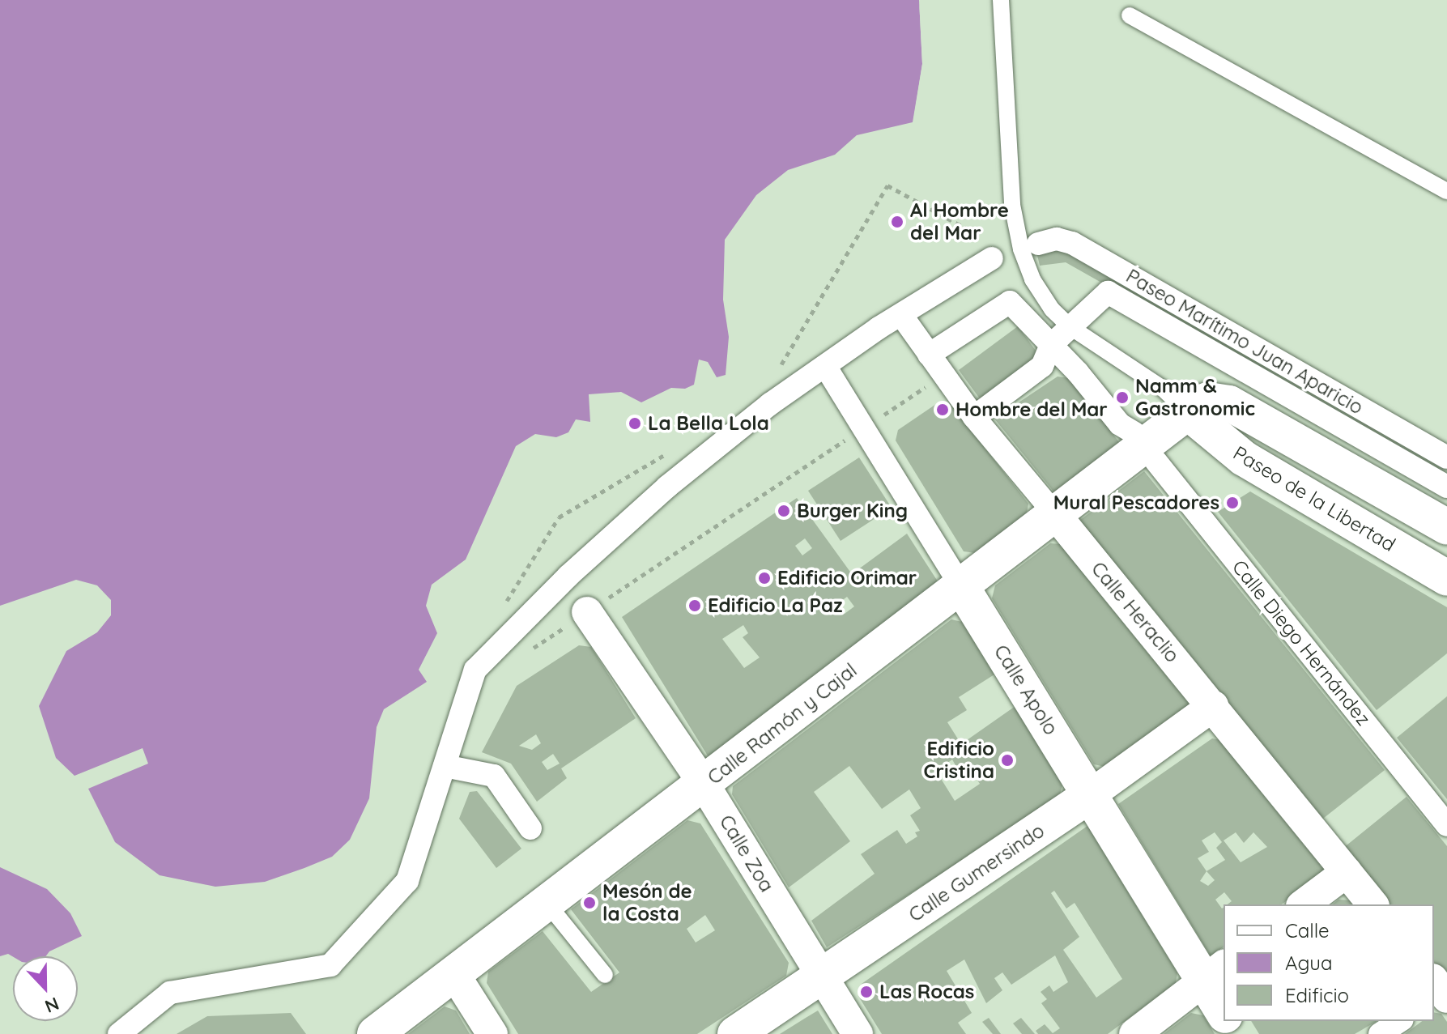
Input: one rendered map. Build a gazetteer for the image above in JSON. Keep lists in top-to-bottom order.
{
  "streets": {
    "street": [
      "Paseo Marítimo Juan Aparicio",
      "Paseo de la Libertad",
      "Calle Heraclio",
      "Calle Diego Hernández",
      "Calle Apolo",
      "Calle Ramón y Cajal",
      "Calle Zoa",
      "Calle Gumersindo"
    ]
  },
  "crossings": [
    ["Paseo de la Libertad", "Calle Ramón y Cajal"],
    ["Calle Heraclio", "Calle Ramón y Cajal"],
    ["Calle Heraclio", "Calle Gumersindo"],
    ["Calle Apolo", "Calle Ramón y Cajal"],
    ["Calle Apolo", "Calle Gumersindo"],
    ["Calle Ramón y Cajal", "Calle Zoa"],
    ["Calle Zoa", "Calle Gumersindo"]
  ],
  "places": [
    "Al Hombre del Mar",
    "Namm & Gastronomic",
    "Hombre del Mar",
    "La Bella Lola",
    "Mural Pescadores",
    "Burger King",
    "Edificio Orimar",
    "Edificio La Paz",
    "Edificio Cristina",
    "Mesón de la Costa",
    "Las Rocas"
  ],
  "legend": ["Calle", "Agua", "Edificio"],
  "north": "bottom"
}
